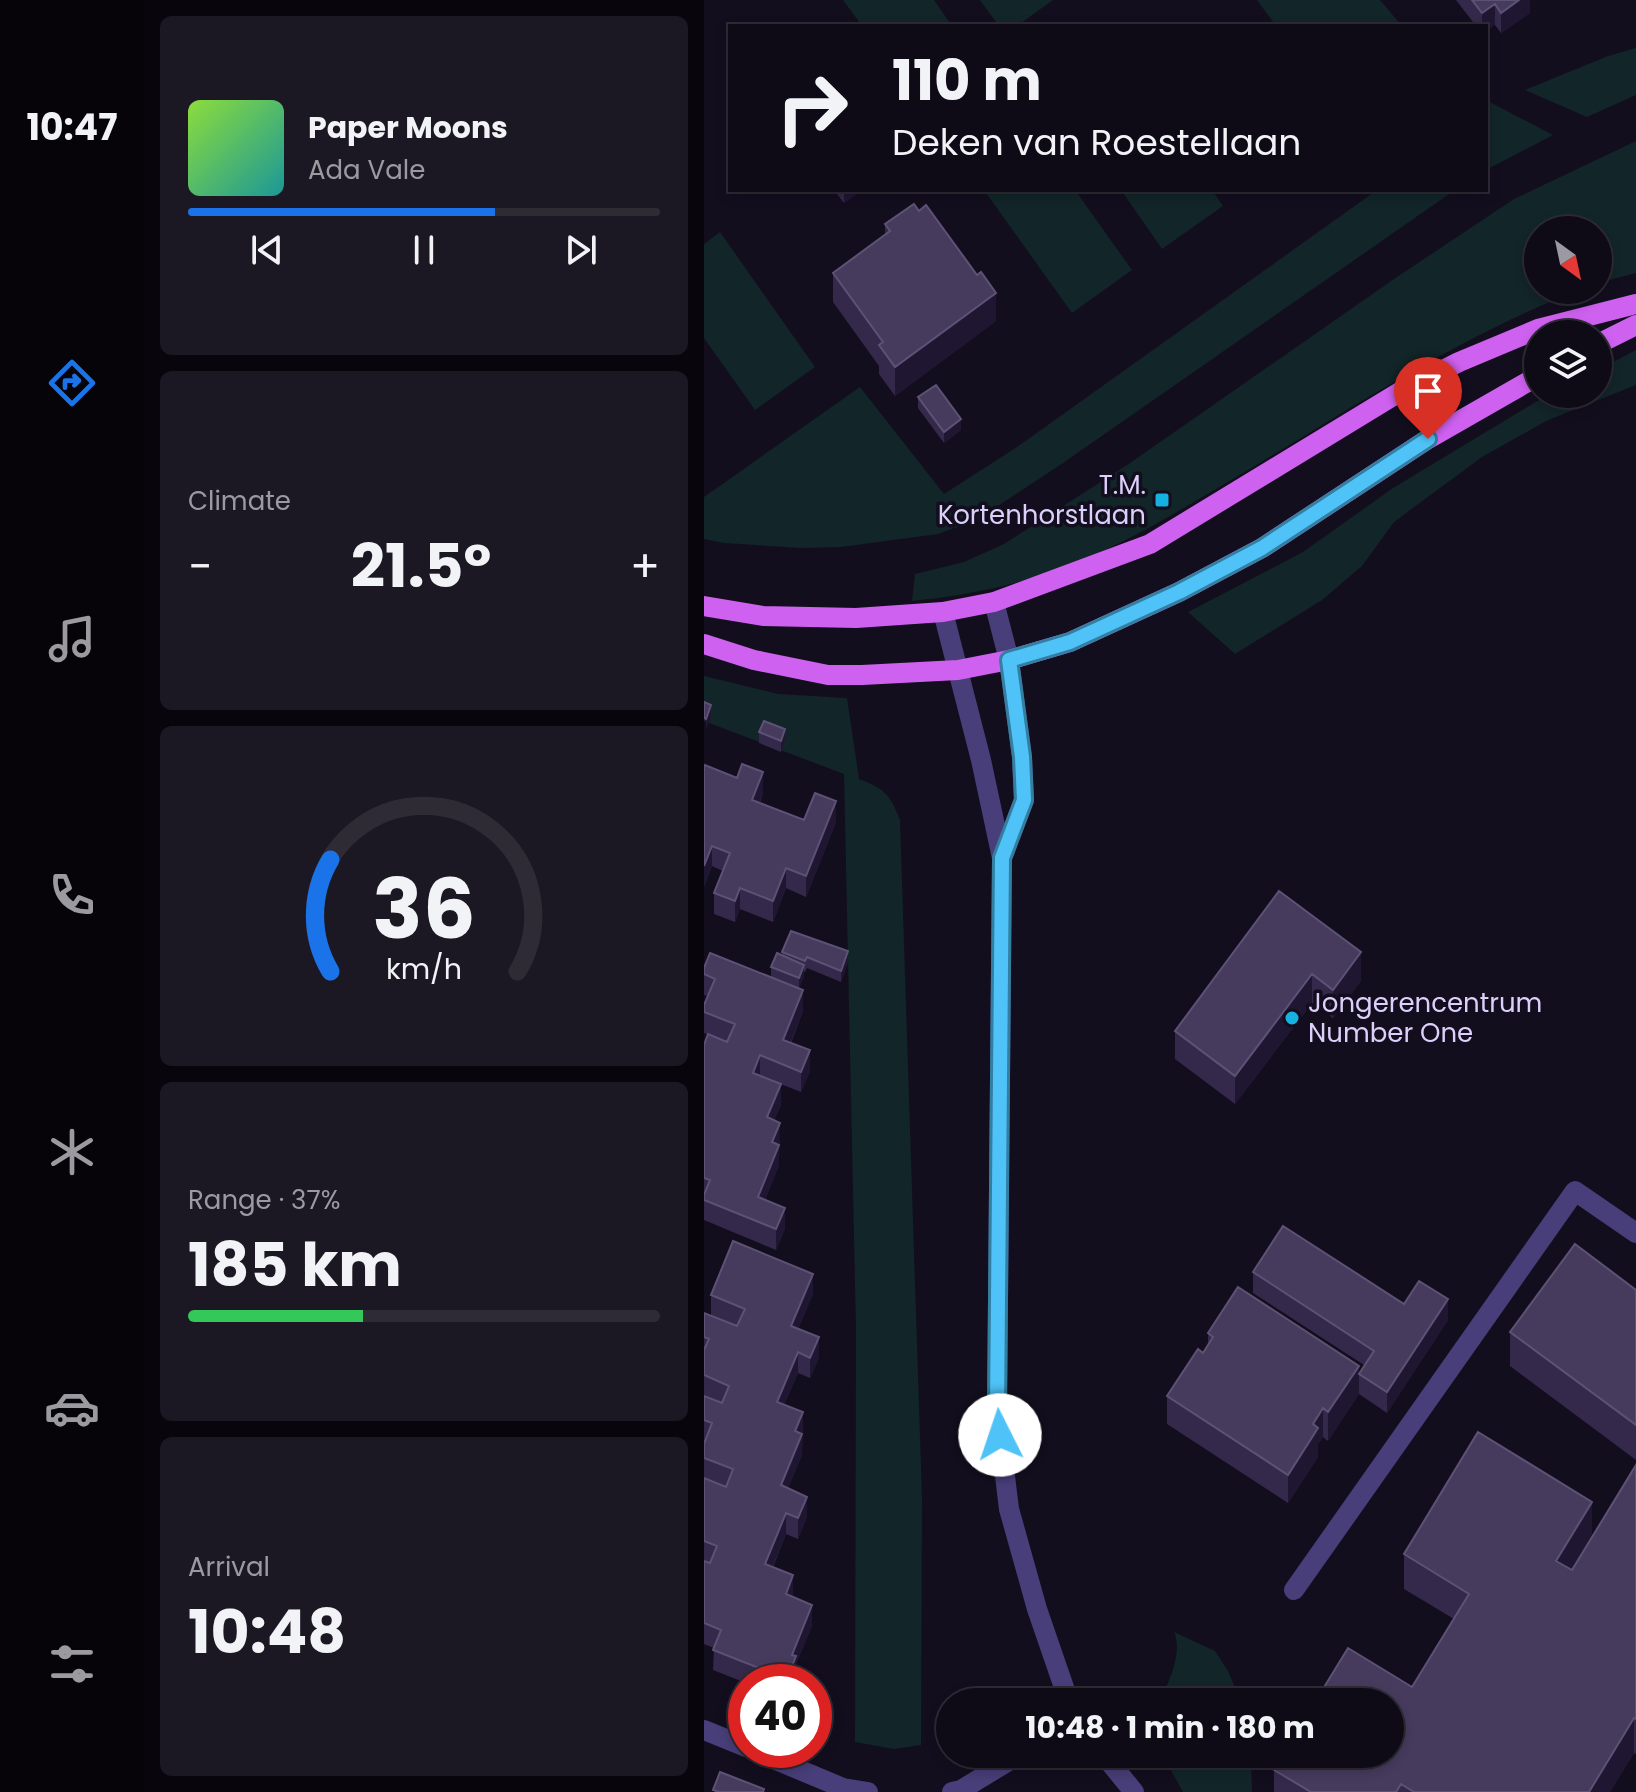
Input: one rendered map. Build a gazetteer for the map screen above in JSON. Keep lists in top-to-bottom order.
{
  "places": {
    "transit": ["T.M. Kortenhorstlaan"],
    "other": ["Jongerencentrum Number One"]
  },
  "north": "bottom right",
  "page": {
    "tabs": "10:47",
    "turn": ["110 m", "Deken van Roestellaan"],
    "song": ["Paper Moons", "Ada Vale"],
    "tile": [
      "Climate",
      ["Range · 37%", "185 km"],
      ["Arrival", "10:48"]
    ],
    "heat": ["−", "21.5°", "+"],
    "limit": "40",
    "trip": "10:48 · 1 min · 180 m",
    "gauge": ["36", "km/h"]
  }
}
